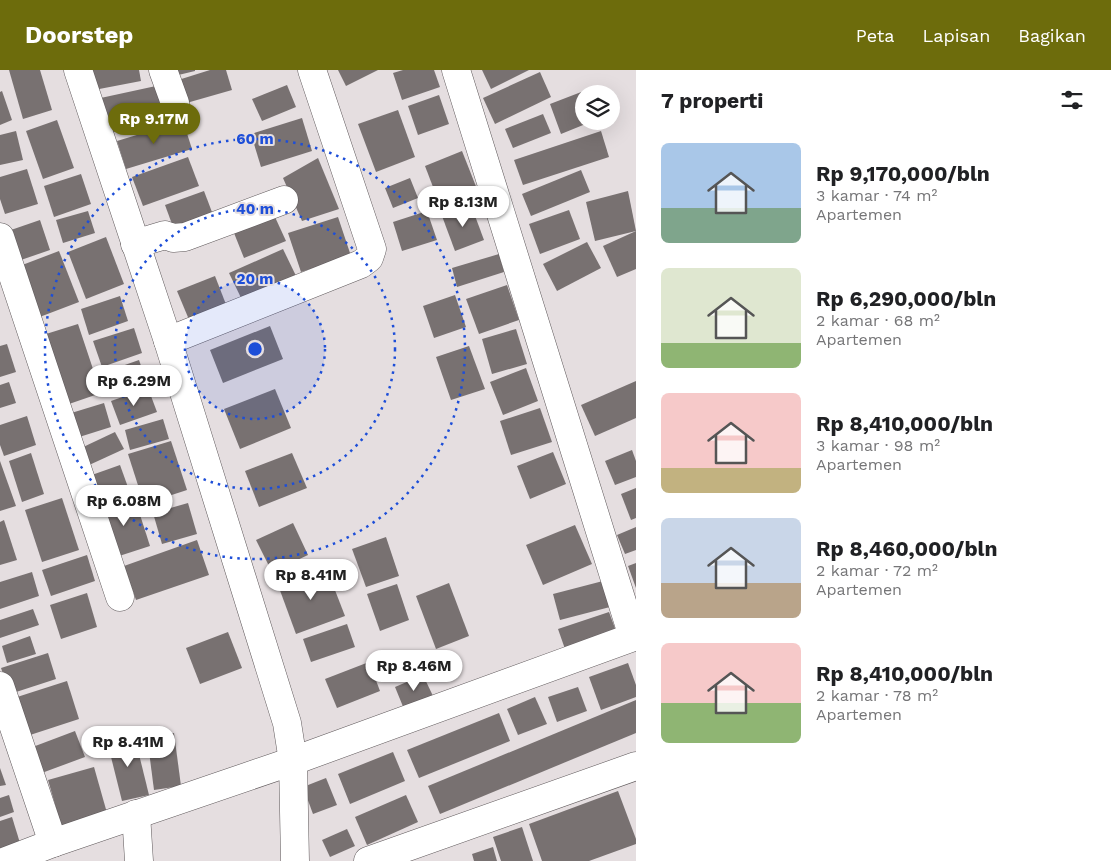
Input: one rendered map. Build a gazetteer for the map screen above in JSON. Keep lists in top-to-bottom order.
{
  "page": {
    "header": "Doorstep",
    "nav": ["Peta", "Lapisan", "Bagikan"],
    "heading": "7 properti",
    "price": [
      "Rp 9.17M",
      "Rp 8.13M",
      "Rp 6.29M",
      "Rp 6.08M",
      "Rp 8.41M",
      "Rp 8.46M",
      "Rp 8.41M"
    ],
    "list": [
      {
        "name": "Rp 9,170,000/bln",
        "note": "3 kamar · 74 m² · Apartemen"
      },
      {
        "name": "Rp 6,290,000/bln",
        "note": "2 kamar · 68 m² · Apartemen"
      },
      {
        "name": "Rp 8,410,000/bln",
        "note": "3 kamar · 98 m² · Apartemen"
      },
      {
        "name": "Rp 8,460,000/bln",
        "note": "2 kamar · 72 m² · Apartemen"
      },
      {
        "name": "Rp 8,410,000/bln",
        "note": "2 kamar · 78 m² · Apartemen"
      }
    ]
  },
  "rings": ["60 m", "40 m", "20 m"]
}
